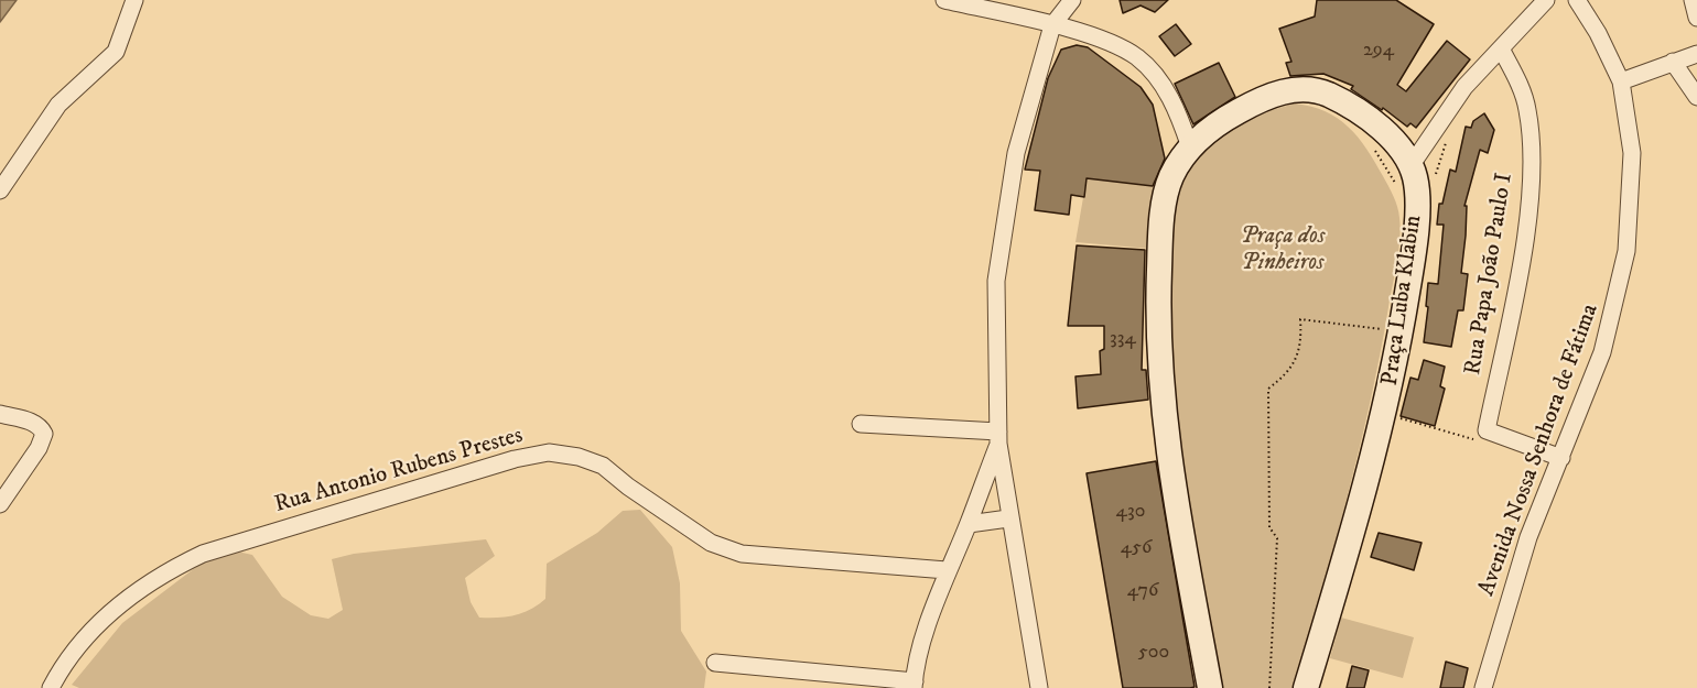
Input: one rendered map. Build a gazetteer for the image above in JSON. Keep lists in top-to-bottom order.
{
  "streets": {
    "main road": ["Praça Luba Klabin"],
    "street": ["Rua Papa João Paulo I", "Avenida Nossa Senhora de Fátima", "Rua Antonio Rubens Prestes"]
  },
  "parks": ["Praça dos Pinheiros"],
  "house_numbers": [
    "294",
    "334",
    "430",
    "456",
    "476",
    "500"
  ]
}
